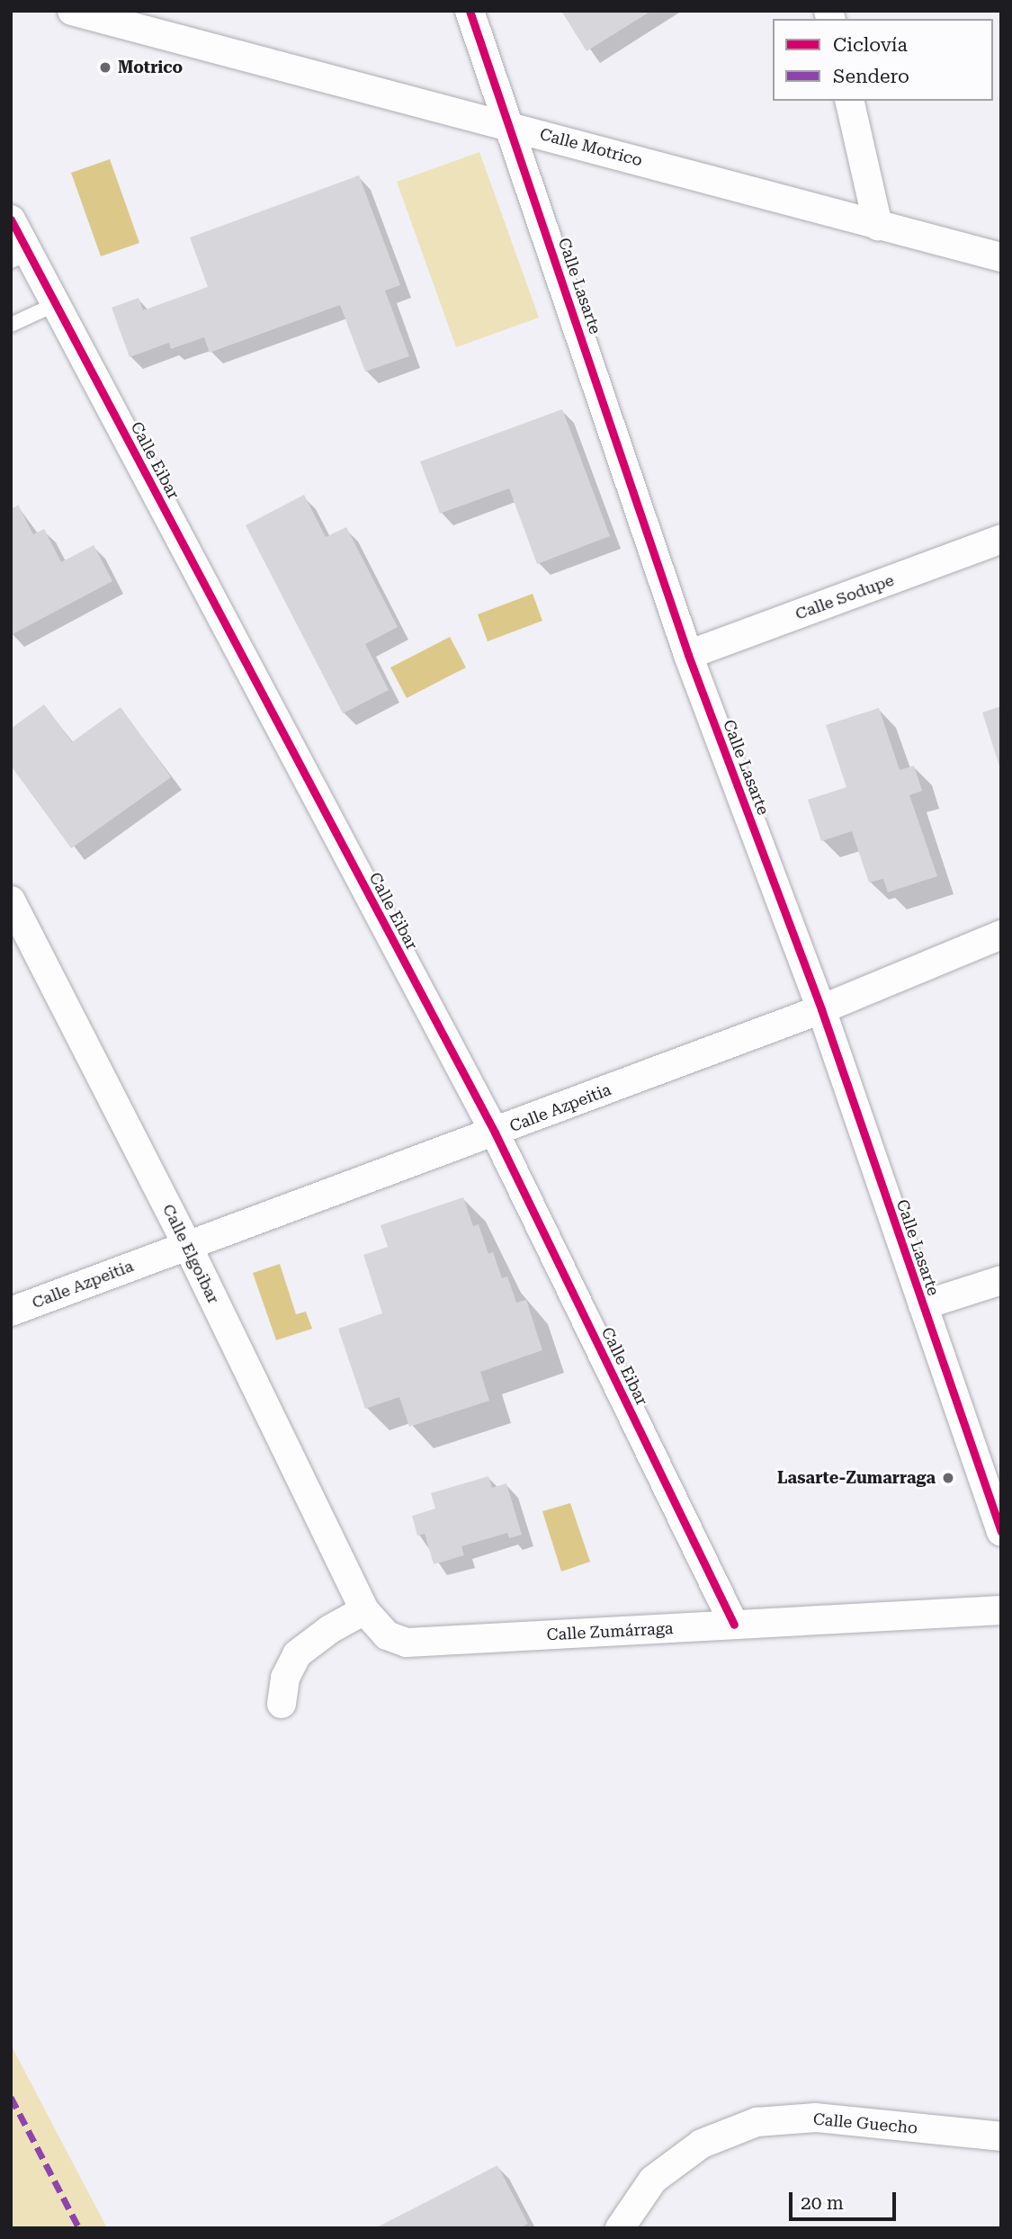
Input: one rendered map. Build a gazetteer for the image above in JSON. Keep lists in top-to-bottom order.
{
  "streets": {
    "street": [
      "Calle Motrico",
      "Calle Lasarte",
      "Calle Eibar",
      "Calle Sodupe",
      "Calle Azpeitia",
      "Calle Elgoibar",
      "Calle Zumárraga",
      "Calle Guecho"
    ]
  },
  "crossings": [
    ["Calle Motrico", "Calle Lasarte"],
    ["Calle Lasarte", "Calle Sodupe"],
    ["Calle Lasarte", "Calle Azpeitia"],
    ["Calle Eibar", "Calle Azpeitia"],
    ["Calle Eibar", "Calle Zumárraga"],
    ["Calle Azpeitia", "Calle Elgoibar"],
    ["Calle Elgoibar", "Calle Zumárraga"]
  ],
  "places": ["Motrico", "Lasarte-Zumarraga"],
  "legend": ["Ciclovía", "Sendero"],
  "scale_bar": "20 m"
}
